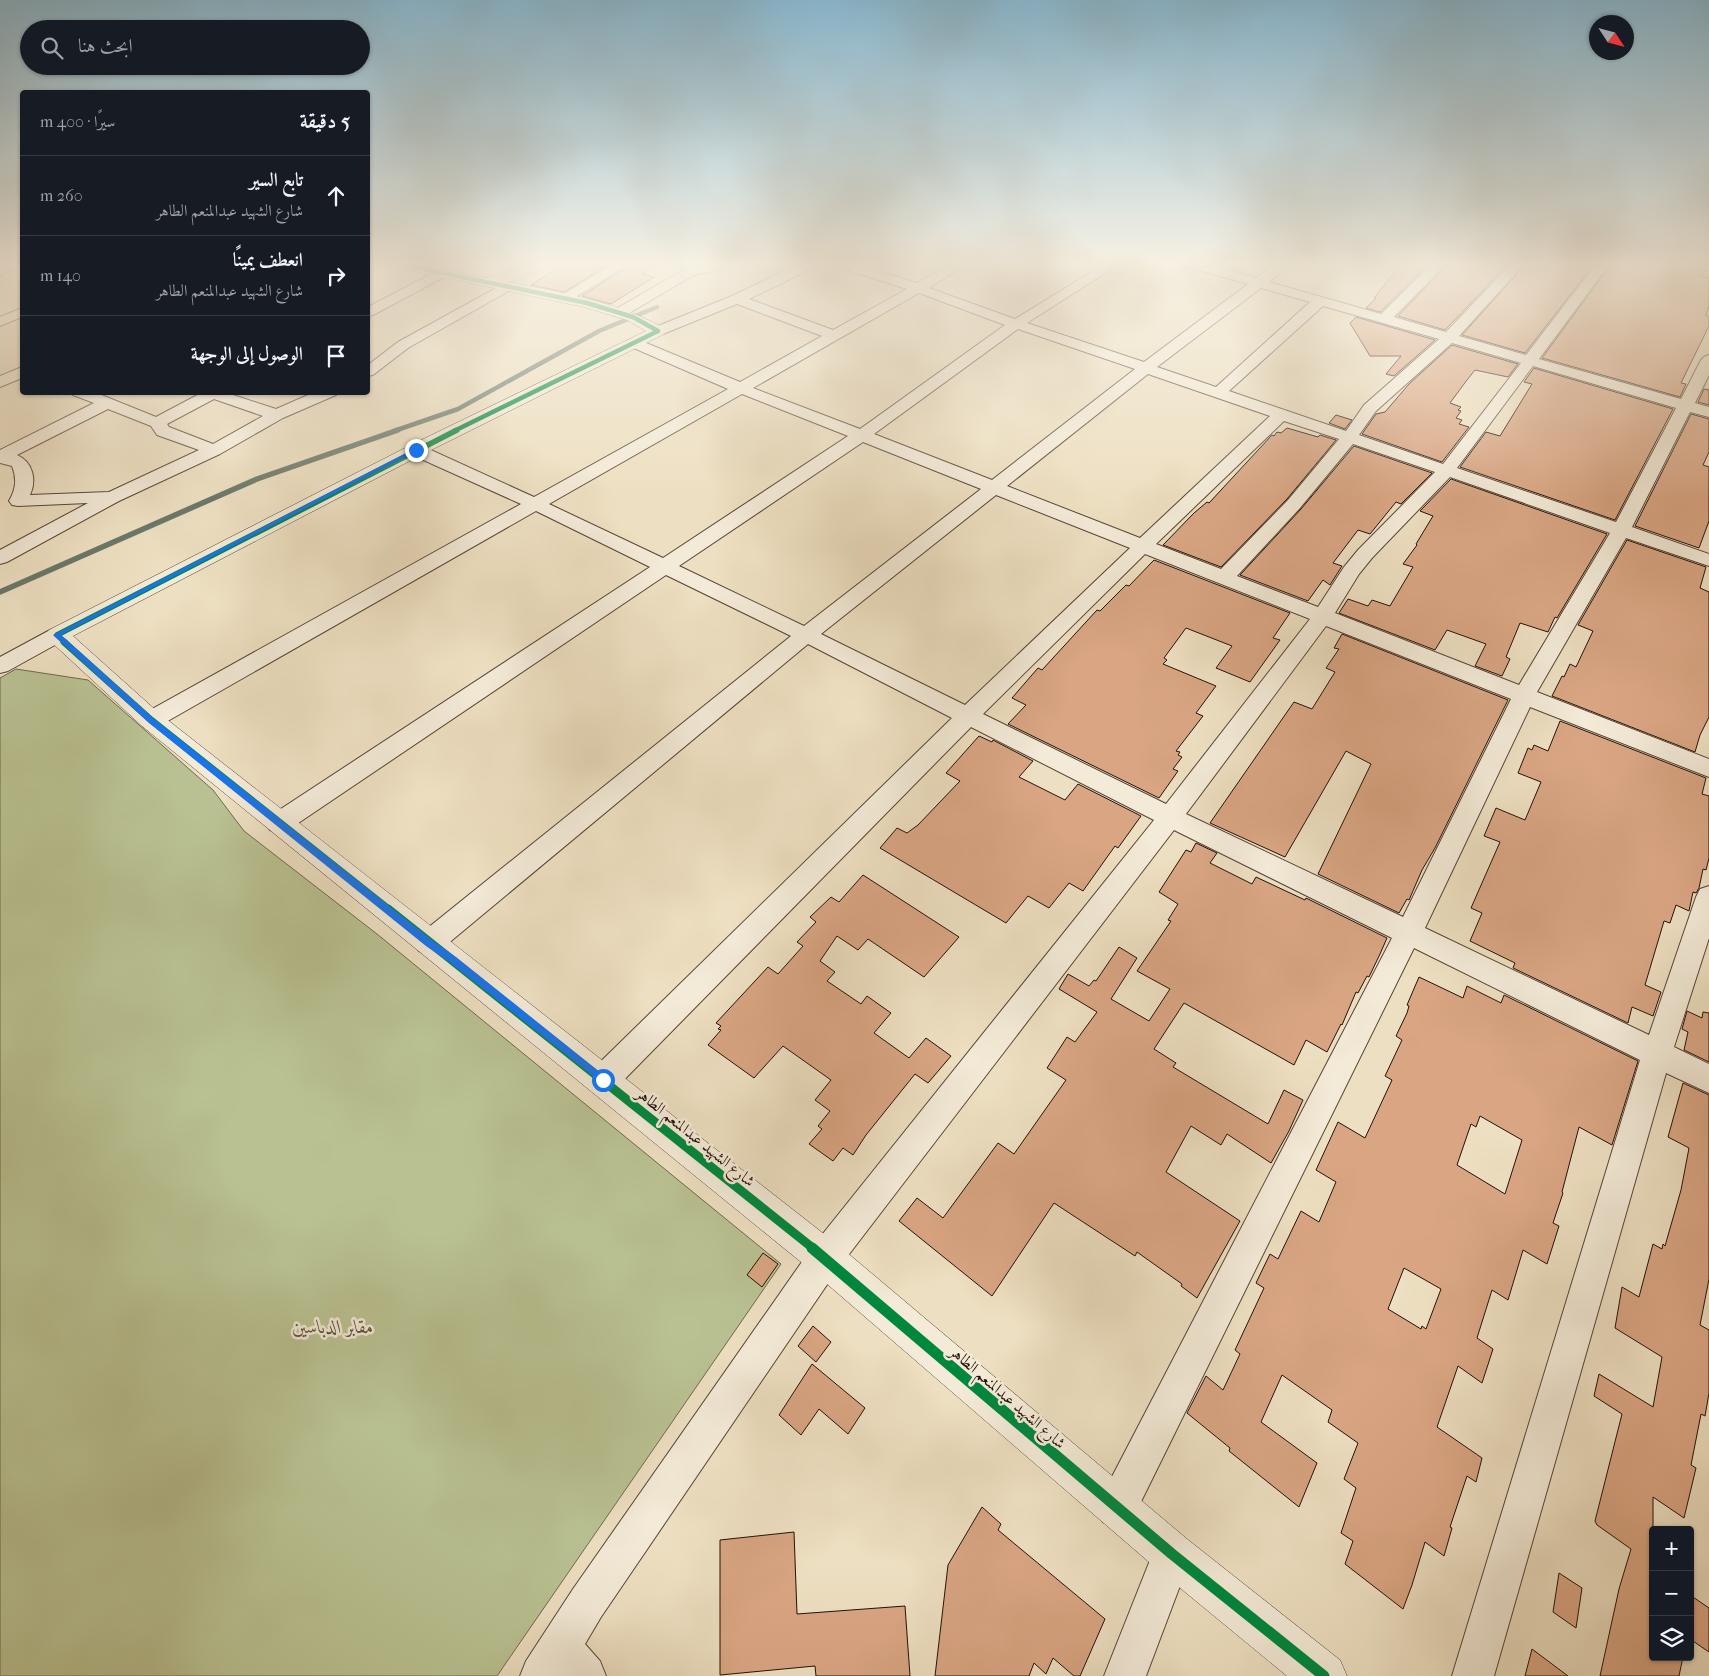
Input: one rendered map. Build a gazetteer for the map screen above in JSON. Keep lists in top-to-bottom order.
{
  "streets": {
    "street": ["شارع الشهيد عبدالمنعم الطاهر"]
  },
  "parks": ["مقابر الدباسين"],
  "north": "bottom right",
  "page": {
    "search": "ابحث هنا",
    "heading": ["5 دقيقة", "سيرًا · 400 m"],
    "list": [
      ["تابع السير", "شارع الشهيد عبدالمنعم الطاهر", "260 m"],
      ["انعطف يمينًا", "شارع الشهيد عبدالمنعم الطاهر", "140 m"],
      "الوصول إلى الوجهة"
    ],
    "map_buttons": ["+", "−"]
  }
}
